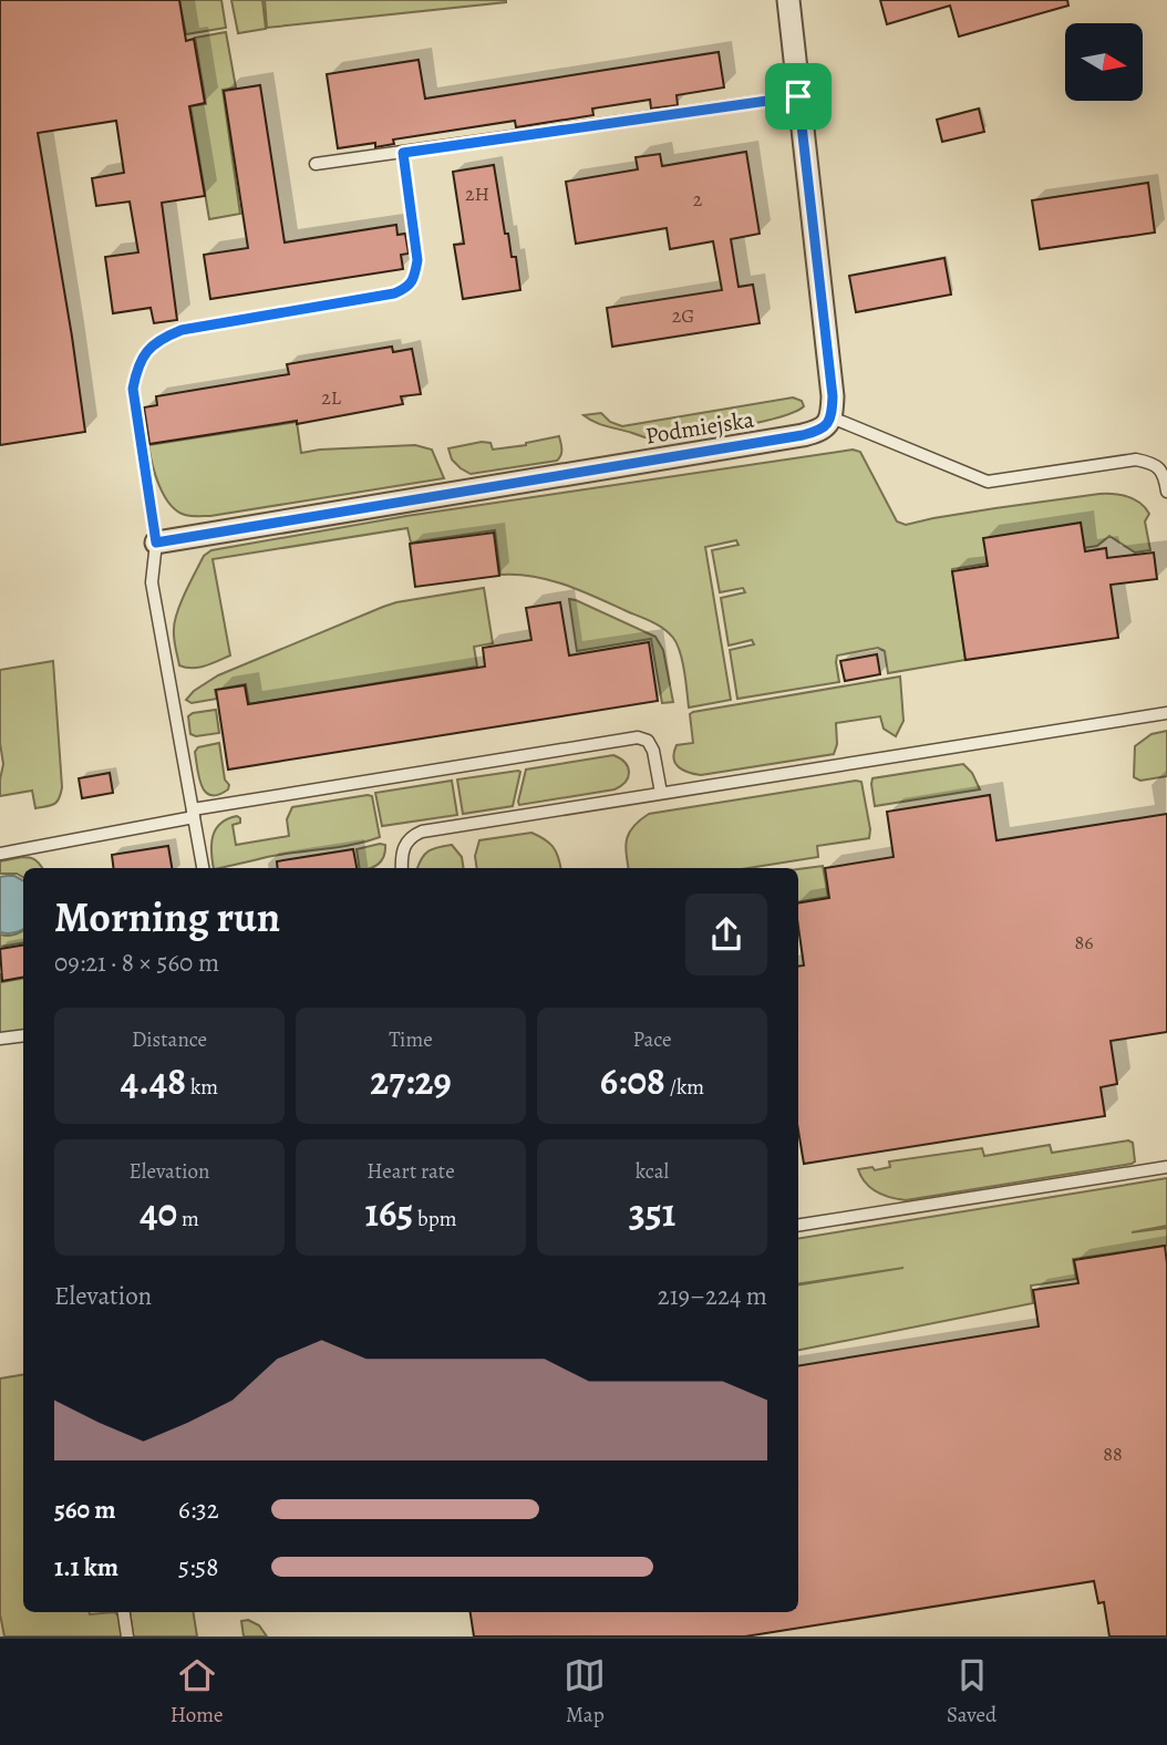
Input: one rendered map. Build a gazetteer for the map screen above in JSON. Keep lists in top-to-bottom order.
{
  "streets": {
    "street": ["Podmiejska"]
  },
  "house_numbers": [
    "2H",
    "2",
    "2G",
    "2L",
    "86",
    "88"
  ],
  "north": "right",
  "page": {
    "heading": ["Morning run", "09:21 · 8 × 560 m"],
    "stats": [
      ["Distance", "4.48 km"],
      ["Time", "27:29"],
      ["Pace", "6:08 /km"],
      ["Elevation", "40 m"],
      ["Heart rate", "165 bpm"],
      ["kcal", "351"]
    ],
    "chart": ["Elevation", "219–224 m"],
    "list": [
      {
        "name": "560 m",
        "note": "6:32"
      },
      {
        "name": "1.1 km",
        "note": "5:58"
      }
    ],
    "tabs": ["Home", "Map", "Saved"]
  }
}
